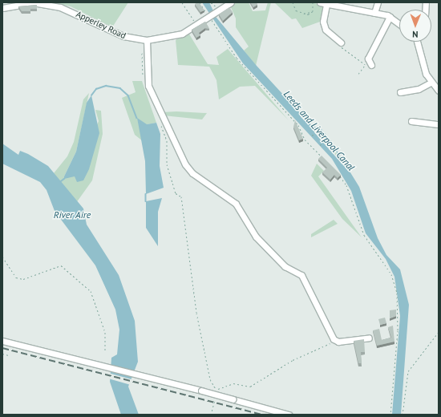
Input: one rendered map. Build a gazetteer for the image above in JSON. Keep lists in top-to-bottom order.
{
  "streets": {
    "street": ["Apperley Road"]
  },
  "water": ["Leeds and Liverpool Canal", "River Aire"],
  "north": "bottom"
}
